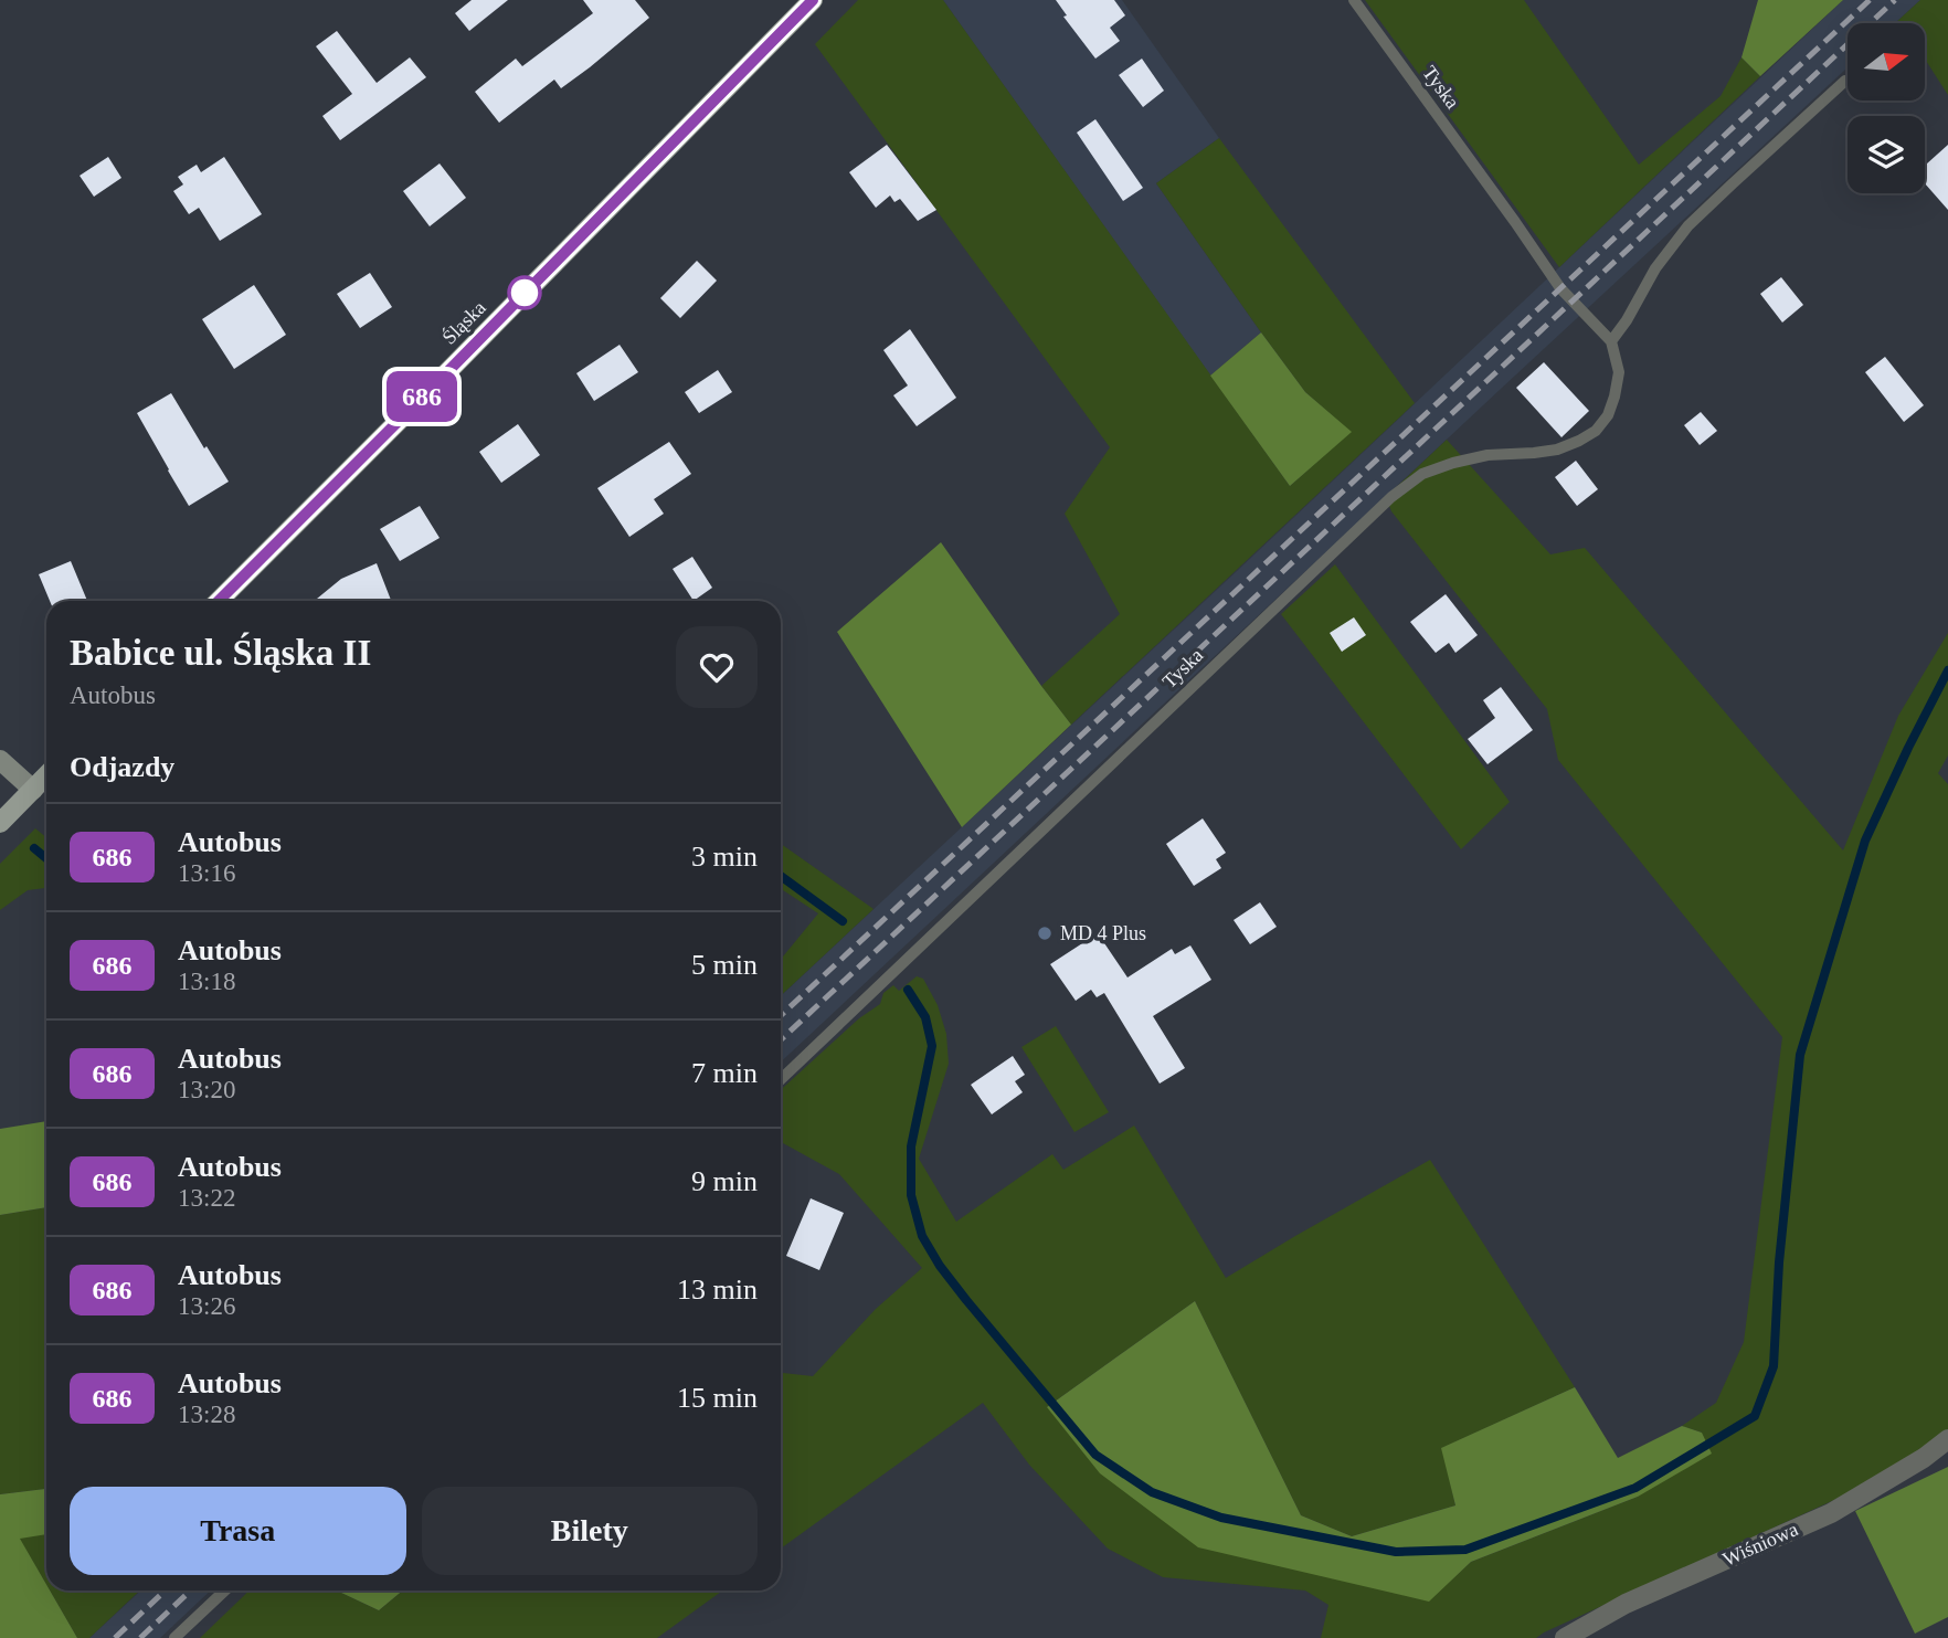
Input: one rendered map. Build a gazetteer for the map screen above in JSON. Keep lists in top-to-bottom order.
{
  "streets": {
    "main road": ["Śląska"],
    "street": ["Wiśniowa"],
    "lane": ["Tyska"]
  },
  "places": ["MD 4 Plus"],
  "lines": ["bus line 686"],
  "north": "right",
  "page": {
    "on_map": "686",
    "heading": [
      ["Babice ul. Śląska II", "Autobus"],
      "Odjazdy"
    ],
    "list": [
      {
        "mark": "686",
        "name": "Autobus",
        "note": "13:16",
        "value": "3 min"
      },
      {
        "mark": "686",
        "name": "Autobus",
        "note": "13:18",
        "value": "5 min"
      },
      {
        "mark": "686",
        "name": "Autobus",
        "note": "13:20",
        "value": "7 min"
      },
      {
        "mark": "686",
        "name": "Autobus",
        "note": "13:22",
        "value": "9 min"
      },
      {
        "mark": "686",
        "name": "Autobus",
        "note": "13:26",
        "value": "13 min"
      },
      {
        "mark": "686",
        "name": "Autobus",
        "note": "13:28",
        "value": "15 min"
      }
    ],
    "buttons": ["Trasa", "Bilety"]
  }
}
